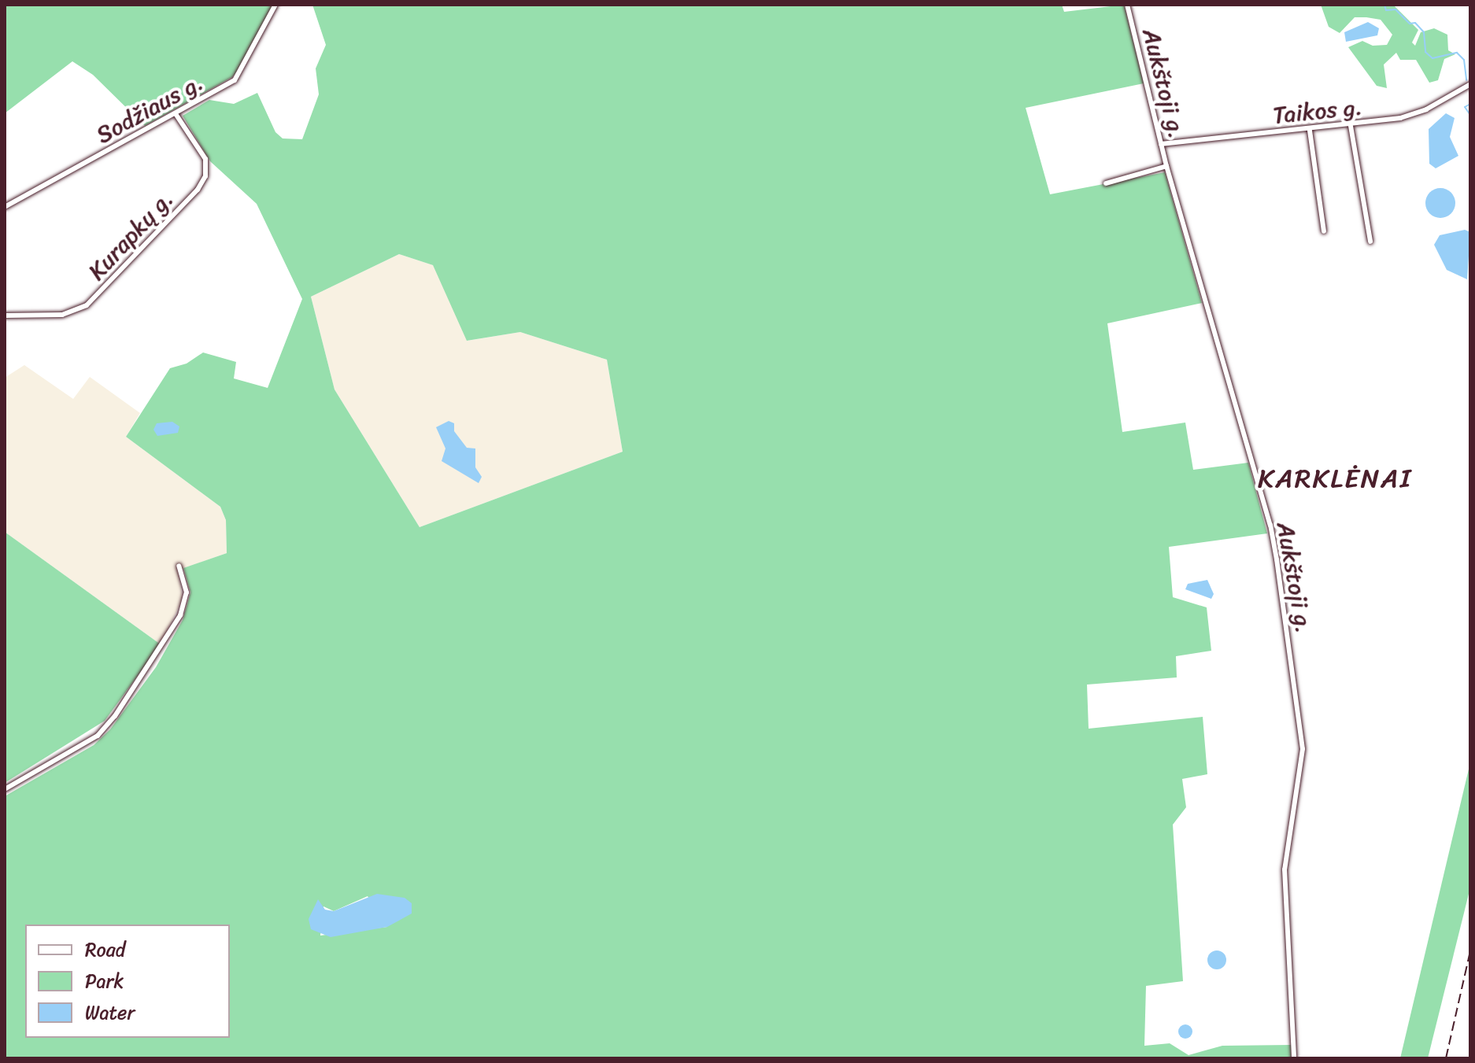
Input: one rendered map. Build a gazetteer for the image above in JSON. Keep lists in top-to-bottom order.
{
  "streets": {
    "street": [
      "Aukštoji g.",
      "Sodžiaus g.",
      "Taikos g.",
      "Kurapkų g."
    ]
  },
  "crossings": [
    ["Aukštoji g.", "Taikos g."],
    ["Sodžiaus g.", "Kurapkų g."]
  ],
  "districts": ["KARKLĖNAI"],
  "legend": ["Road", "Park", "Water"]
}
